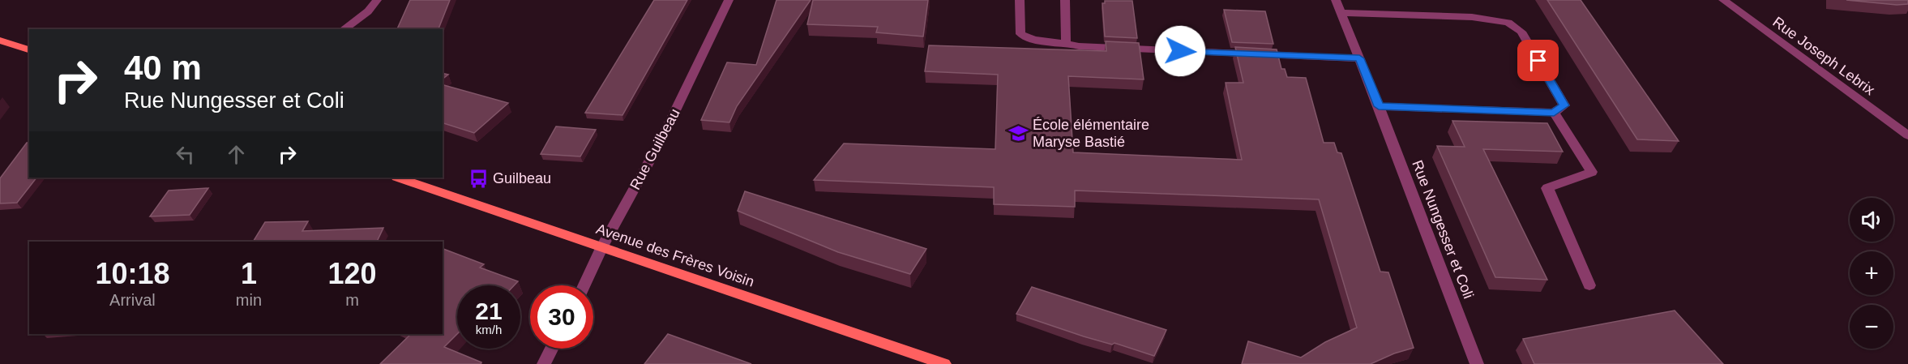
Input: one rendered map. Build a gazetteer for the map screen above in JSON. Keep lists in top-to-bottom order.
{
  "streets": {
    "main road": ["Avenue des Frères Voisin"],
    "street": ["Rue Joseph Lebrix", "Rue Guilbeau", "Rue Nungesser et Coli"]
  },
  "crossings": [
    ["Rue Guilbeau", "Avenue des Frères Voisin"]
  ],
  "places": {
    "school or university": ["École élémentaire Maryse Bastié"],
    "bus stop": ["Guilbeau"]
  },
  "page": {
    "turn": ["40 m", "Rue Nungesser et Coli"],
    "map_buttons": ["+", "−"],
    "eta": [
      "10:18",
      "Arrival",
      "1",
      "min",
      "120",
      "m"
    ],
    "speed": "21 km/h",
    "limit": "30"
  }
}
